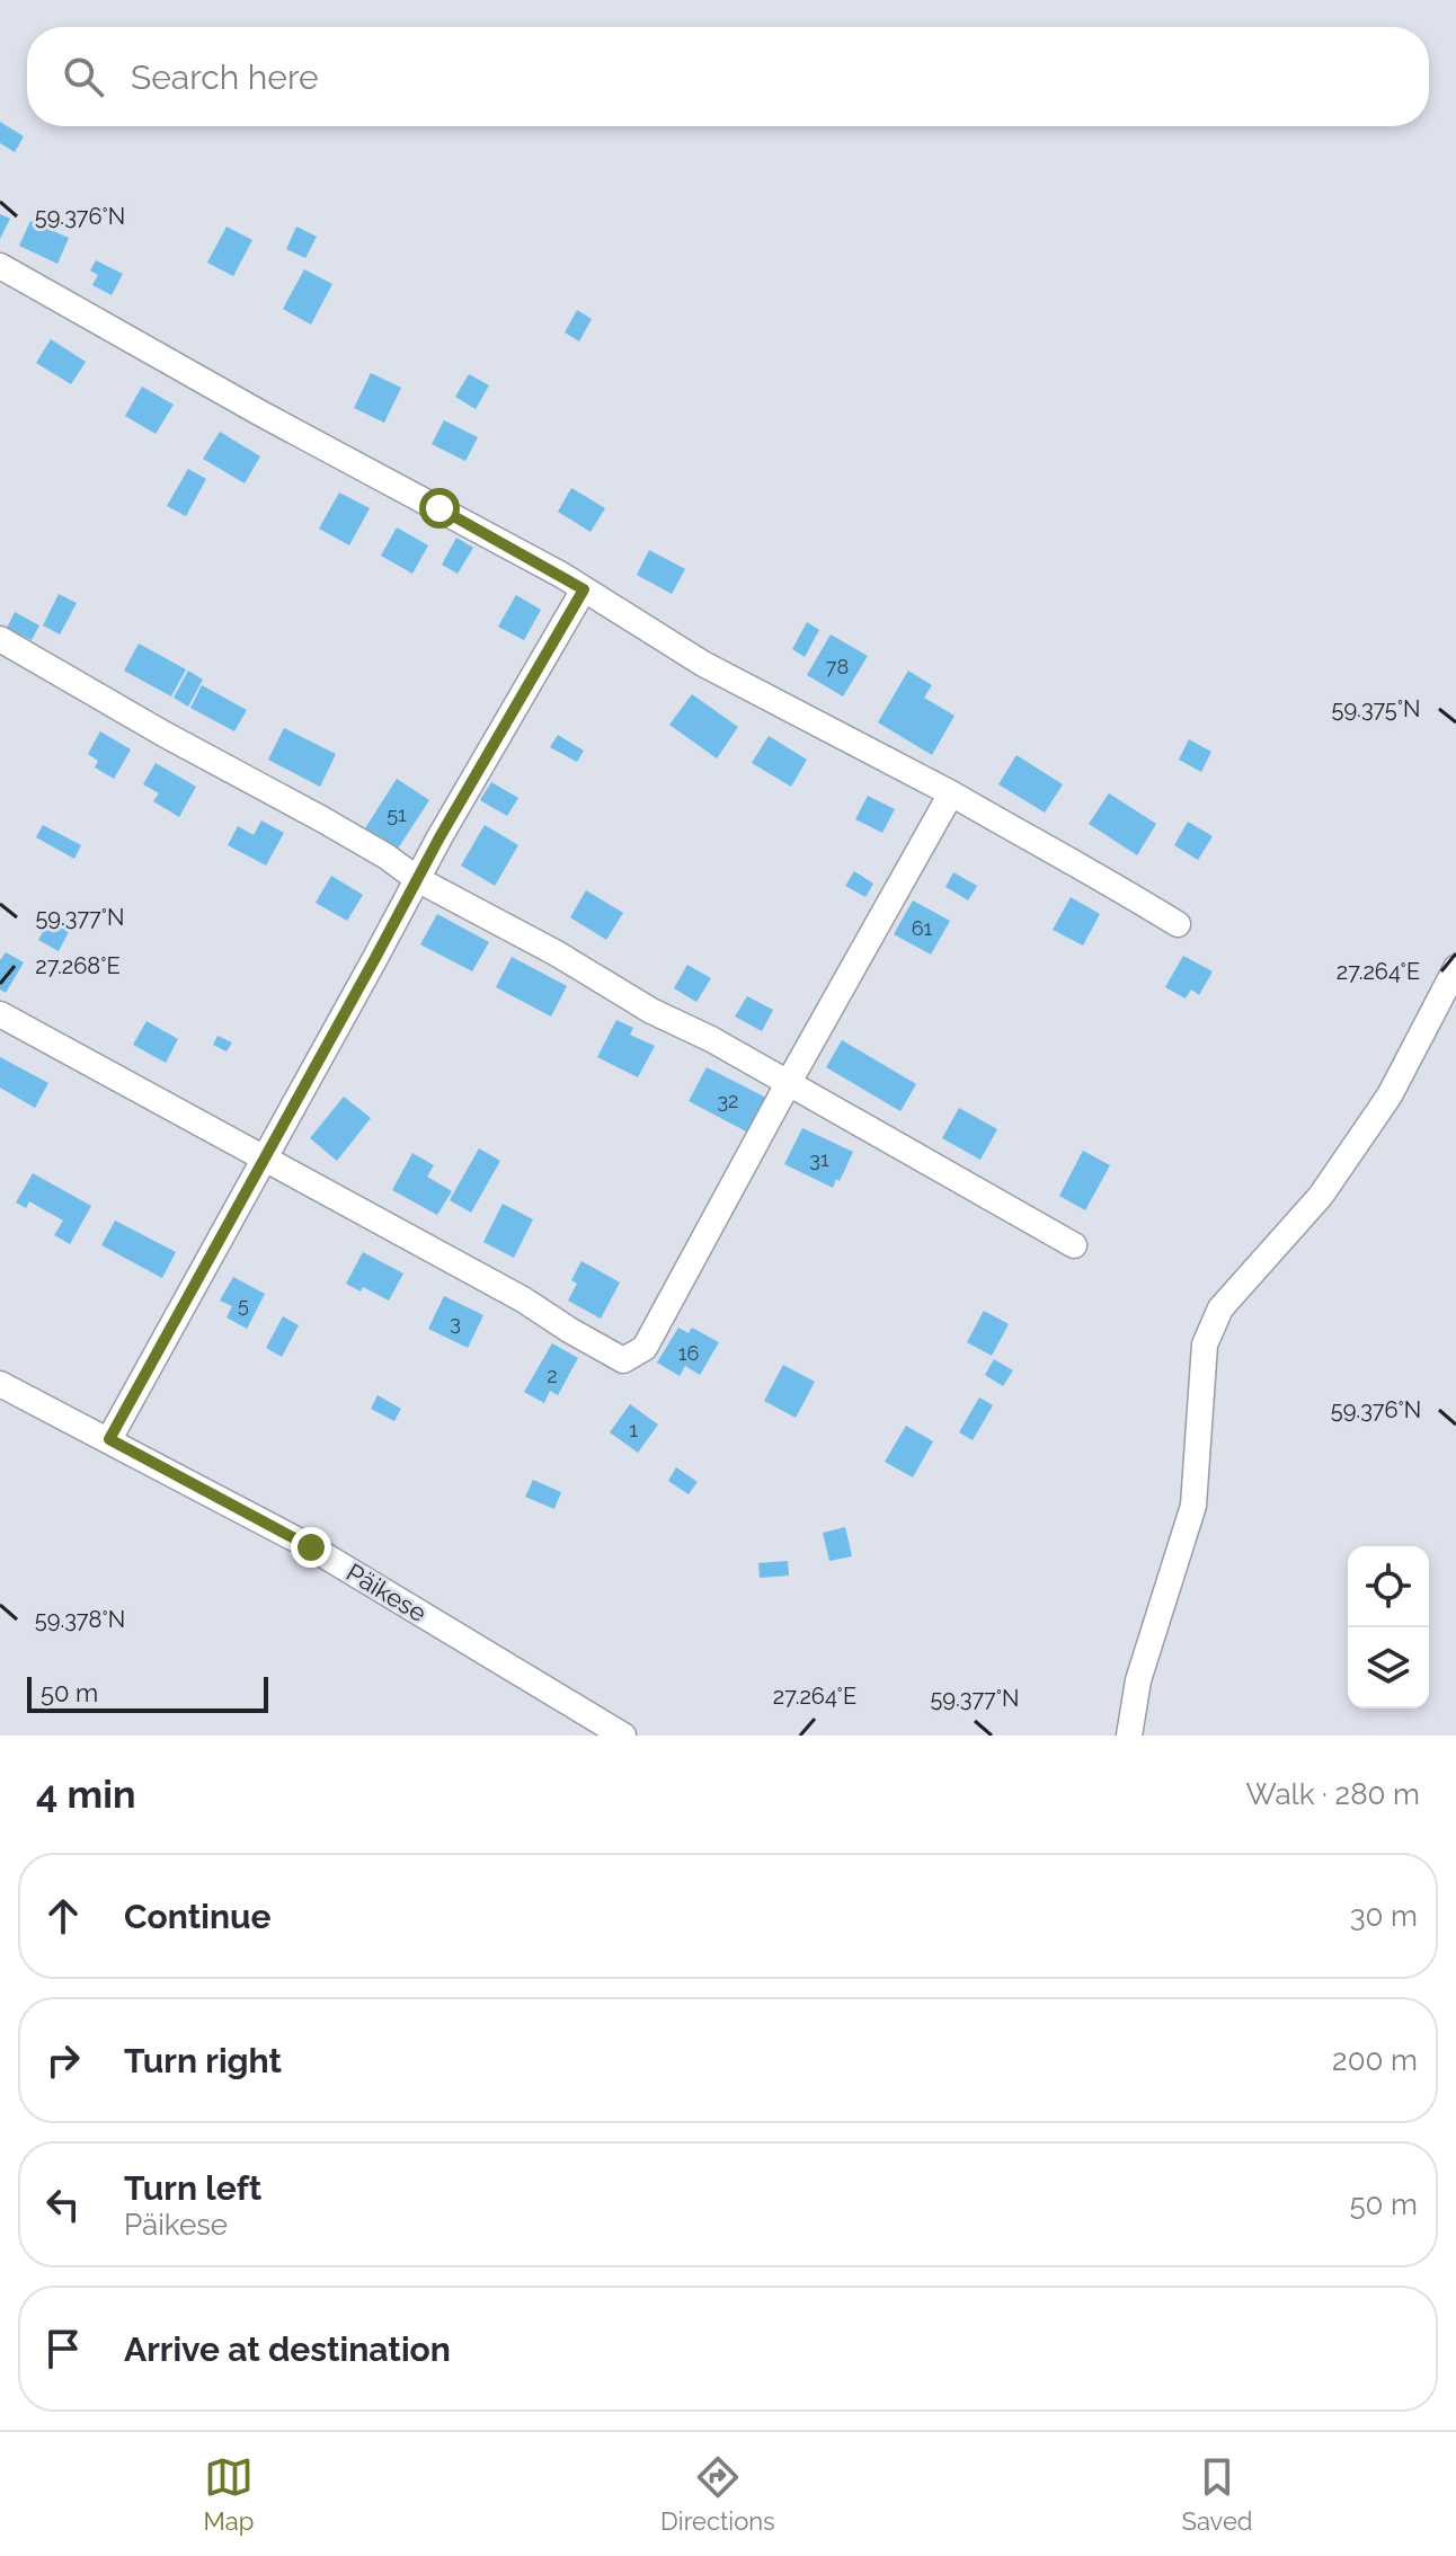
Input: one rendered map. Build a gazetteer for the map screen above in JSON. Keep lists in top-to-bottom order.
{
  "streets": {
    "street": ["Päikese"]
  },
  "house_numbers": [
    "78",
    "51",
    "61",
    "32",
    "31",
    "5",
    "3",
    "16",
    "2",
    "1"
  ],
  "scale_bar": "50 m",
  "page": {
    "search": "Search here",
    "scale": "50 m",
    "heading": ["4 min", "Walk · 280 m"],
    "list": [
      ["Continue", "30 m"],
      ["Turn right", "200 m"],
      ["Turn left", "Päikese", "50 m"],
      "Arrive at destination"
    ],
    "nav": ["Map", "Directions", "Saved"]
  },
  "coordinates": [
    "59.376°N",
    "59.375°N",
    "59.377°N",
    "27.268°E",
    "27.264°E",
    "59.378°N"
  ]
}
